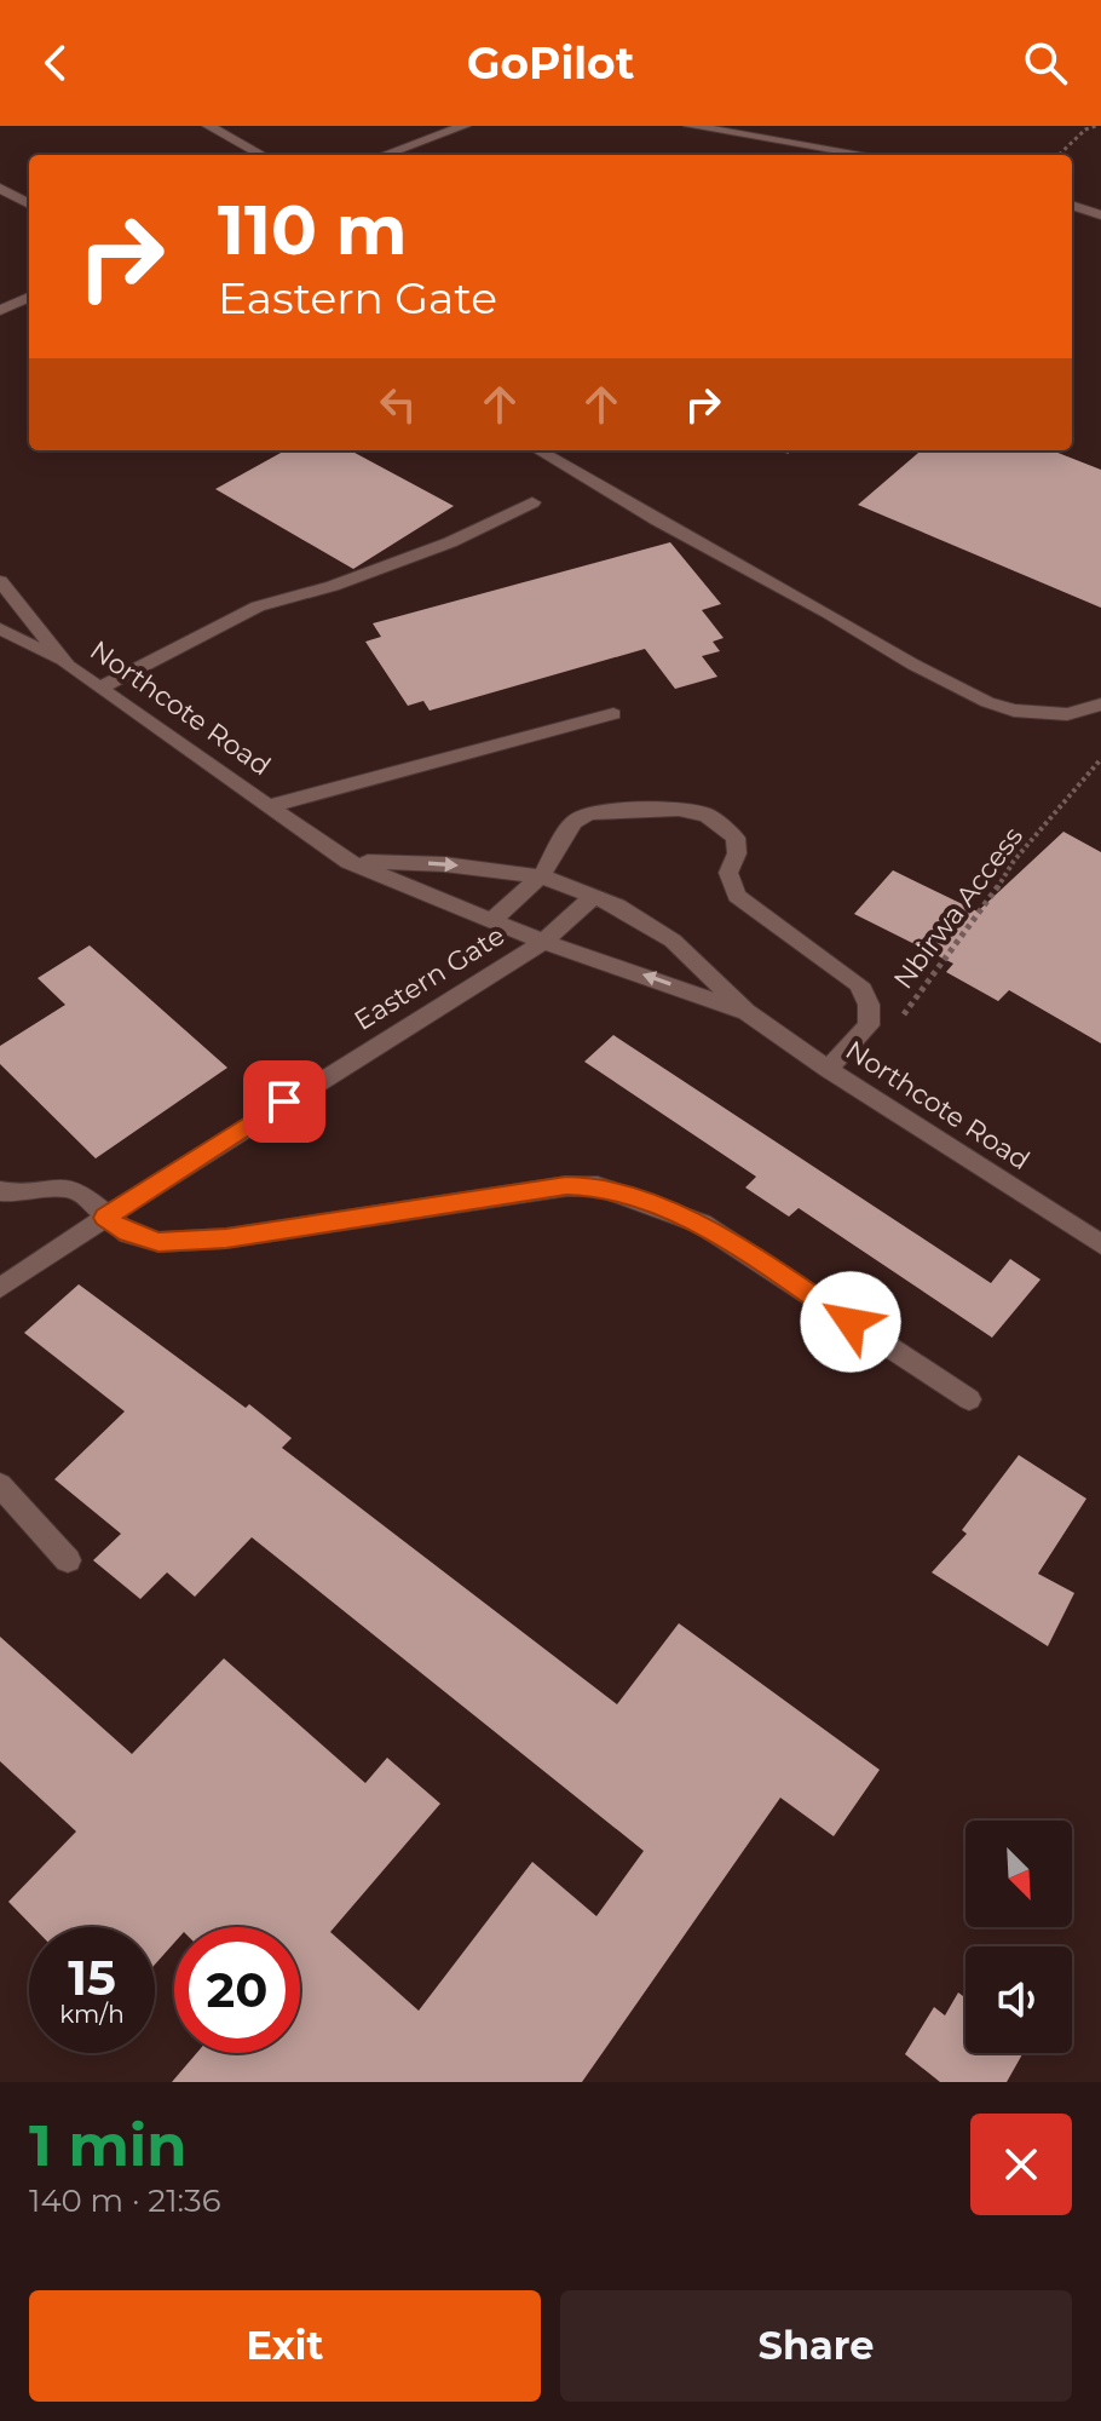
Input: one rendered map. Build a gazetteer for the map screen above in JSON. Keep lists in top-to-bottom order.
{
  "streets": {
    "lane": ["Northcote Road", "Eastern Gate"],
    "path": ["Nbirwa Access"]
  },
  "crossings": [
    ["Northcote Road", "Eastern Gate"]
  ],
  "north": "bottom right",
  "page": {
    "header": "GoPilot",
    "turn": ["110 m", "Eastern Gate"],
    "speed": "15 km/h",
    "limit": "20",
    "heading": ["1 min", "140 m · 21:36"],
    "buttons": ["Exit", "Share"]
  }
}
